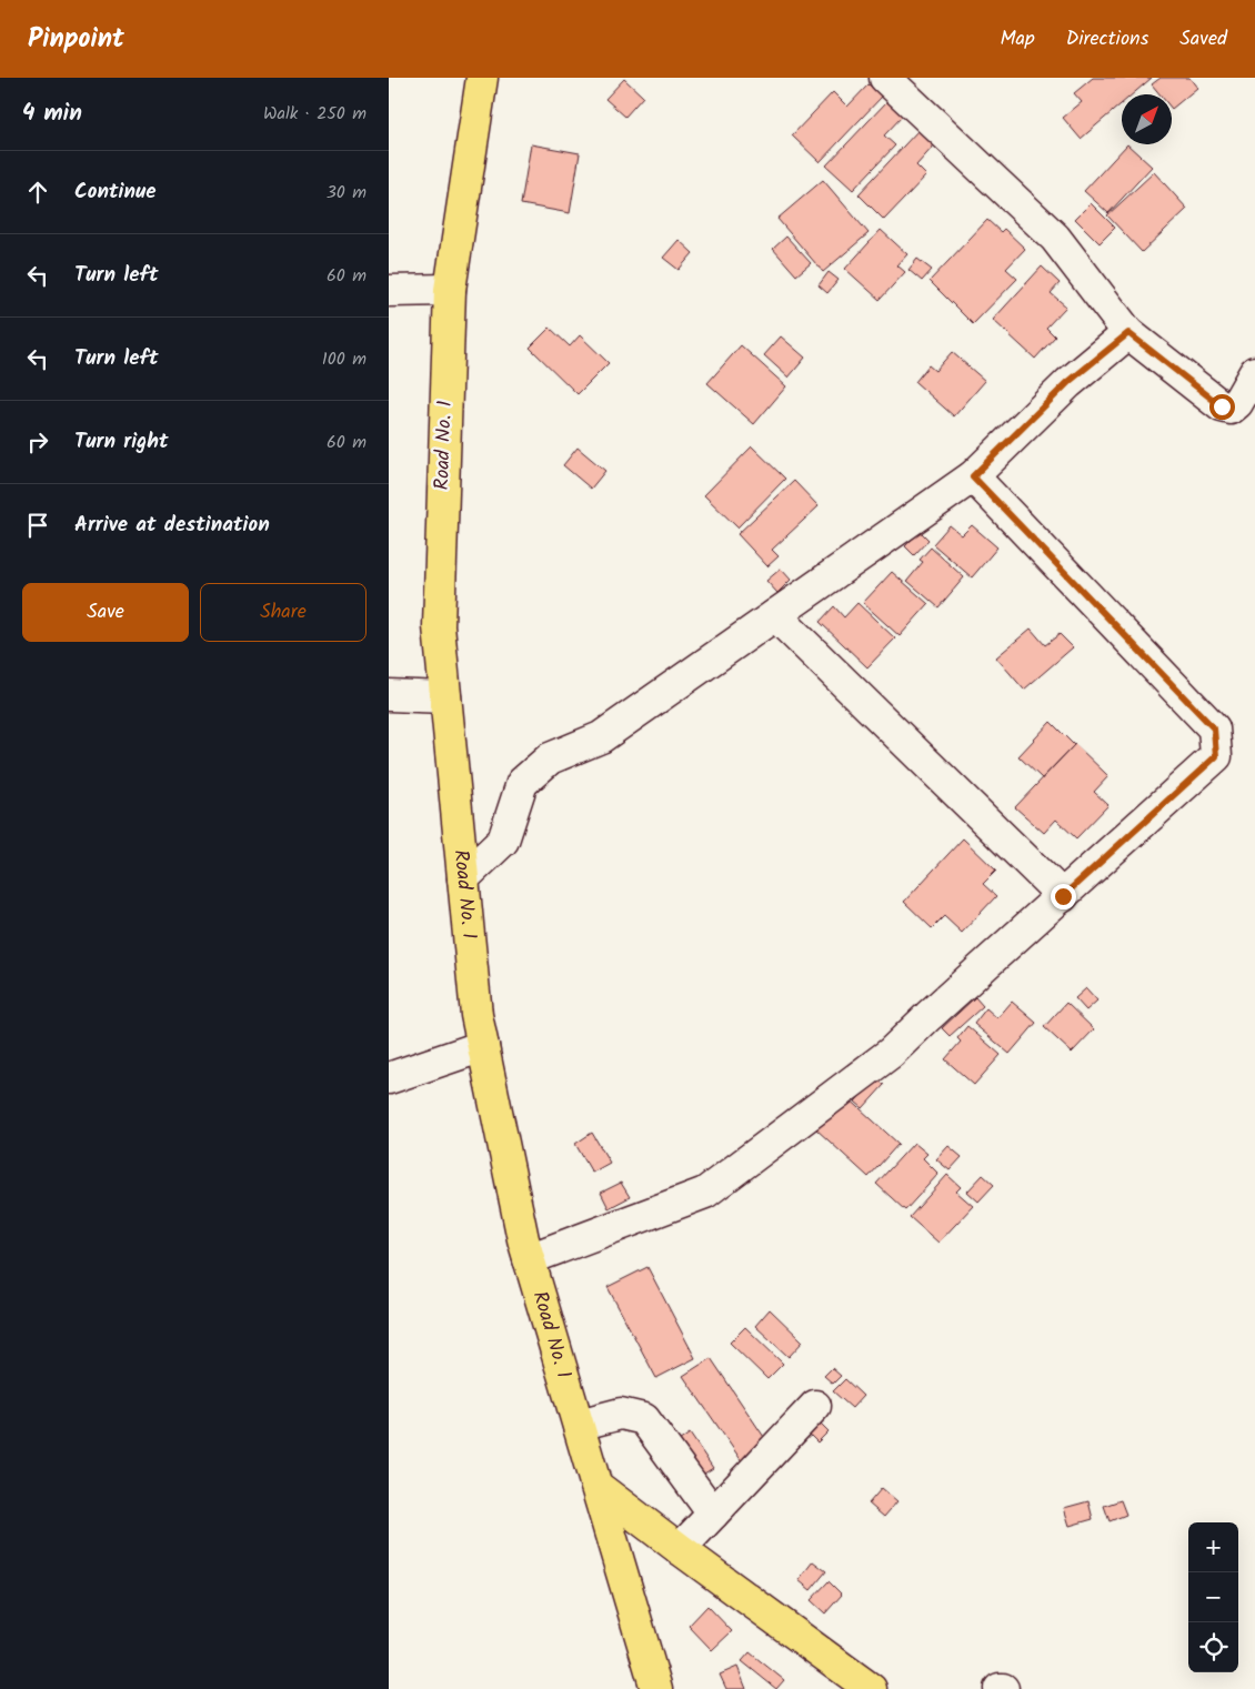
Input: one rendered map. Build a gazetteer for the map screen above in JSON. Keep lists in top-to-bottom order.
{
  "streets": {
    "main road": ["Road No. 1"]
  },
  "north": "top right",
  "page": {
    "header": "Pinpoint",
    "nav": ["Map", "Directions", "Saved"],
    "heading": ["4 min", "Walk · 250 m"],
    "list": [
      ["Continue", "30 m"],
      ["Turn left", "60 m"],
      ["Turn left", "100 m"],
      ["Turn right", "60 m"],
      "Arrive at destination"
    ],
    "buttons": ["Save", "Share"],
    "map_buttons": ["+", "−"]
  }
}
